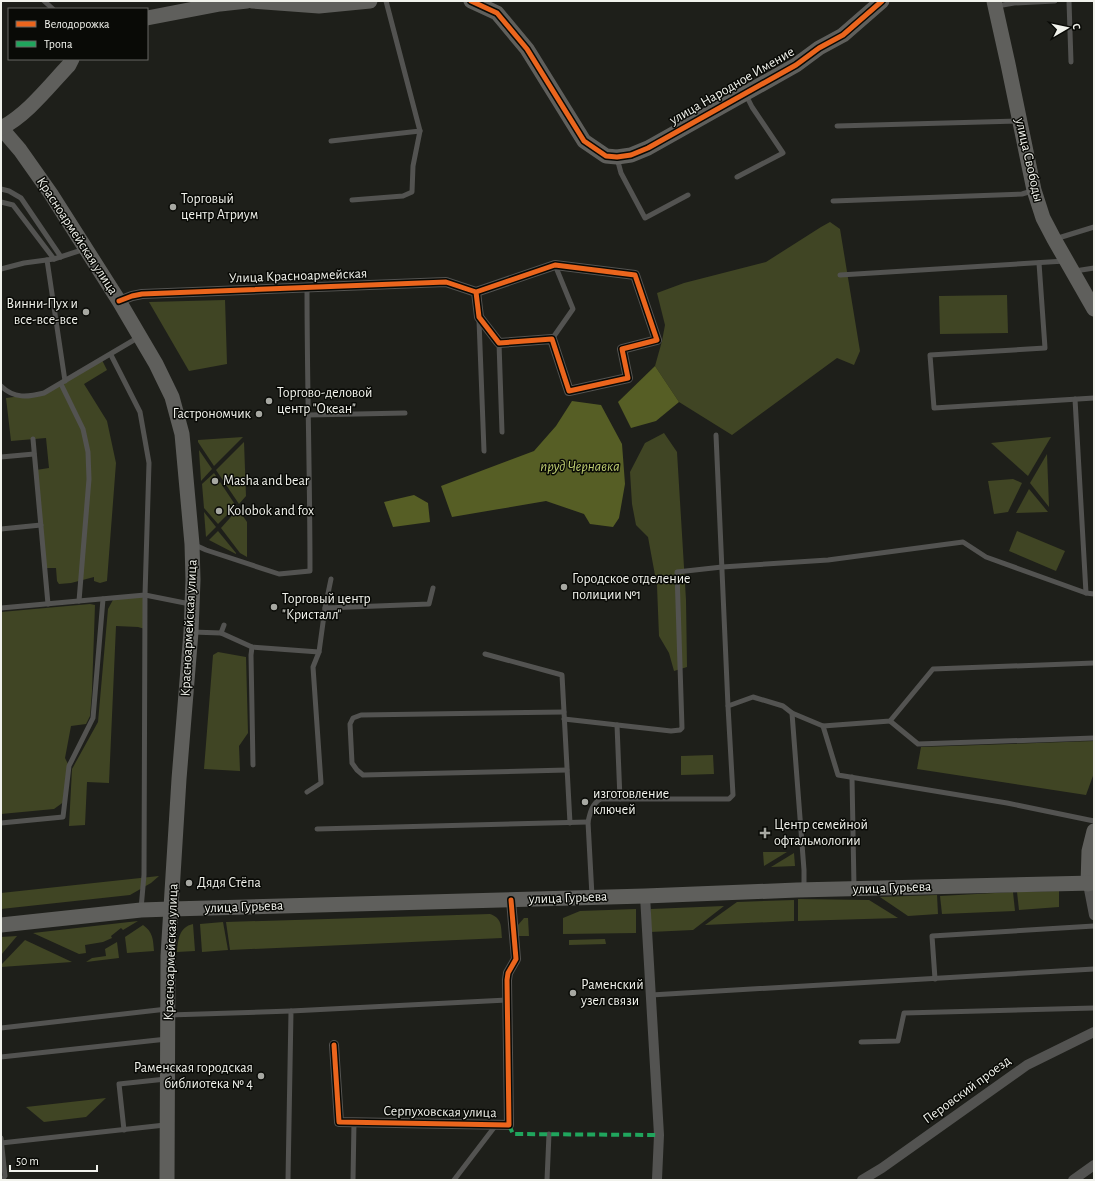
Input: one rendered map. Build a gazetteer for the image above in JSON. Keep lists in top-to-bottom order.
{
  "streets": {
    "main road": [
      "улица Народное Имение",
      "улица Свободы",
      "Красноармейская улица",
      "улица Гурьева"
    ],
    "street": ["Улица Красноармейская", "Перовский проезд", "Серпуховская улица"]
  },
  "crossings": [
    ["Красноармейская улица", "Улица Красноармейская"],
    ["Красноармейская улица", "улица Гурьева"],
    ["улица Гурьева", "Серпуховская улица"]
  ],
  "water": ["пруд Чернавка"],
  "places": {
    "other": [
      "Торговый центр Атриум",
      "Винни-Пух и все-все-все",
      "Торгово-деловой центр \"Океан\"",
      "Гастрономчик",
      "Masha and bear",
      "Kolobok and fox",
      "Городское отделение полиции №1",
      "Торговый центр \"Кристалл\"",
      "изготовление ключей",
      "Дядя Стёпа",
      "Раменский узел связи",
      "Раменская городская библиотека № 4"
    ],
    "health": ["Центр семейной офтальмологии"]
  },
  "legend": ["Велодорожка", "Тропа"],
  "scale_bar": "50 m",
  "north": "right"
}
